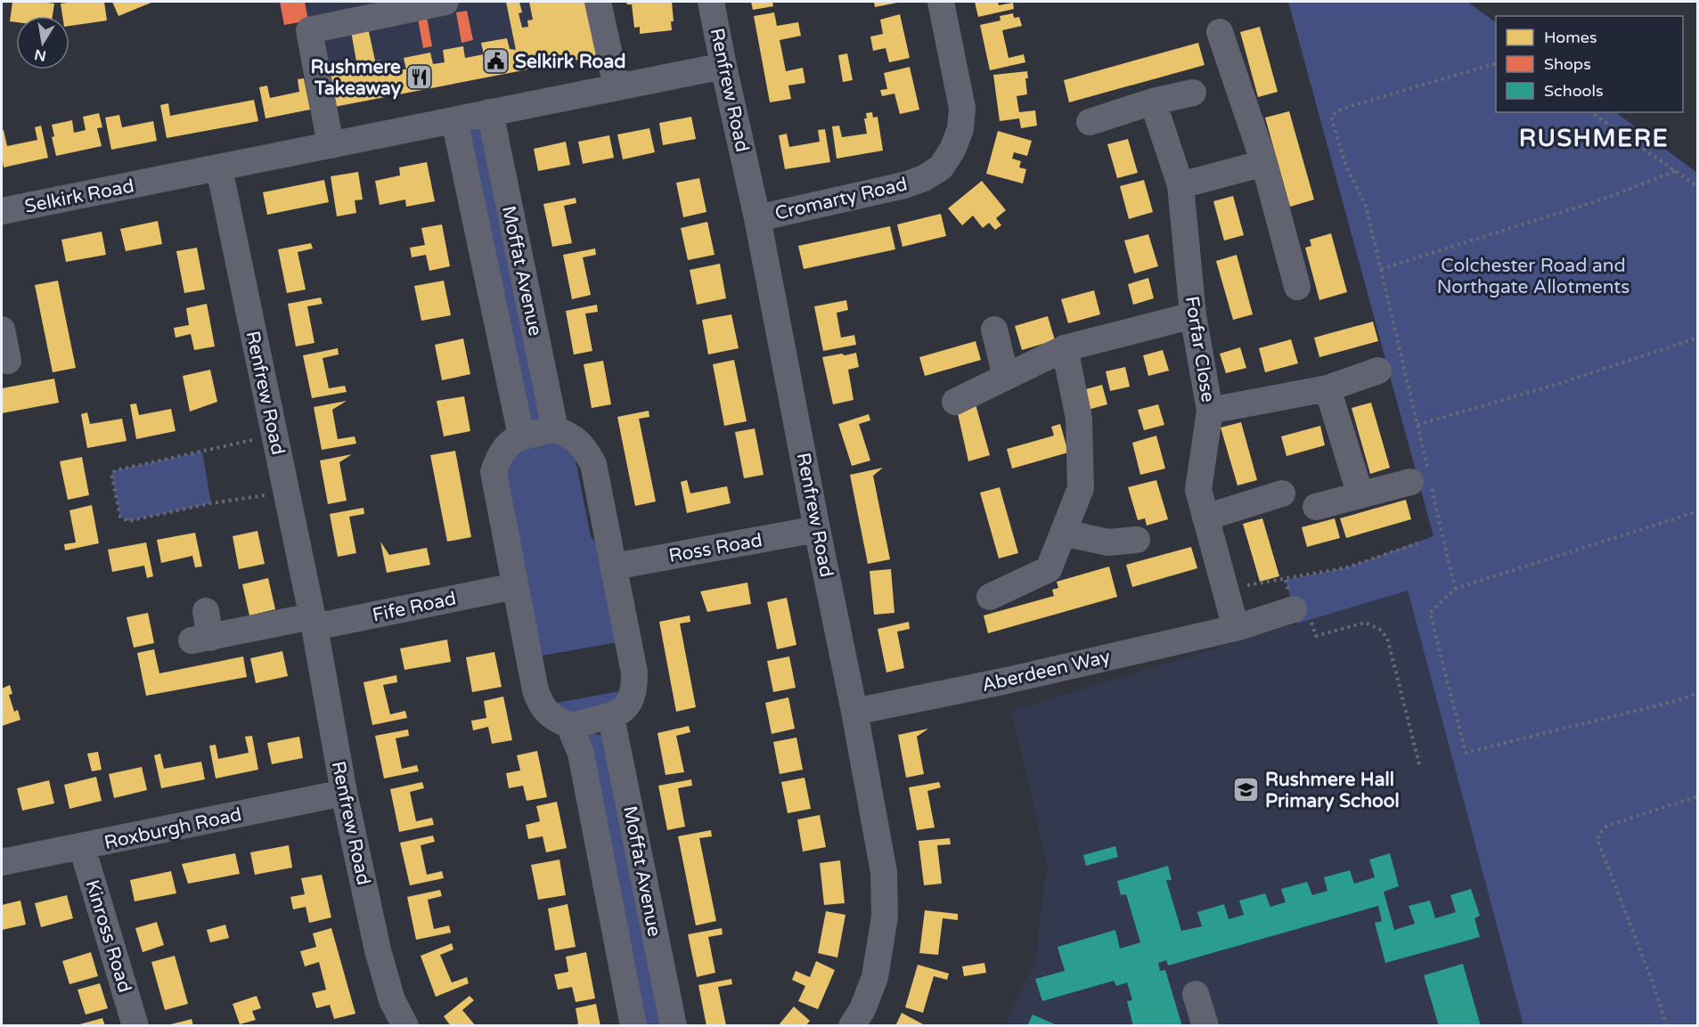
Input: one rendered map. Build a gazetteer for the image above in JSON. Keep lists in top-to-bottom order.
{
  "streets": {
    "street": [
      "Renfrew Road",
      "Selkirk Road",
      "Cromarty Road",
      "Moffat Avenue",
      "Forfar Close",
      "Ross Road",
      "Fife Road",
      "Aberdeen Way",
      "Roxburgh Road",
      "Kinross Road"
    ]
  },
  "crossings": [
    ["Renfrew Road", "Selkirk Road"],
    ["Renfrew Road", "Cromarty Road"],
    ["Renfrew Road", "Ross Road"],
    ["Renfrew Road", "Fife Road"],
    ["Renfrew Road", "Aberdeen Way"],
    ["Renfrew Road", "Roxburgh Road"],
    ["Selkirk Road", "Moffat Avenue"],
    ["Forfar Close", "Aberdeen Way"],
    ["Roxburgh Road", "Kinross Road"]
  ],
  "districts": ["RUSHMERE"],
  "parks": ["Colchester Road and Northgate Allotments"],
  "places": {
    "public building": ["Selkirk Road"],
    "restaurant": ["Rushmere Takeaway"],
    "school or university": ["Rushmere Hall Primary School"]
  },
  "legend": ["Homes", "Shops", "Schools"],
  "north": "bottom"
}
